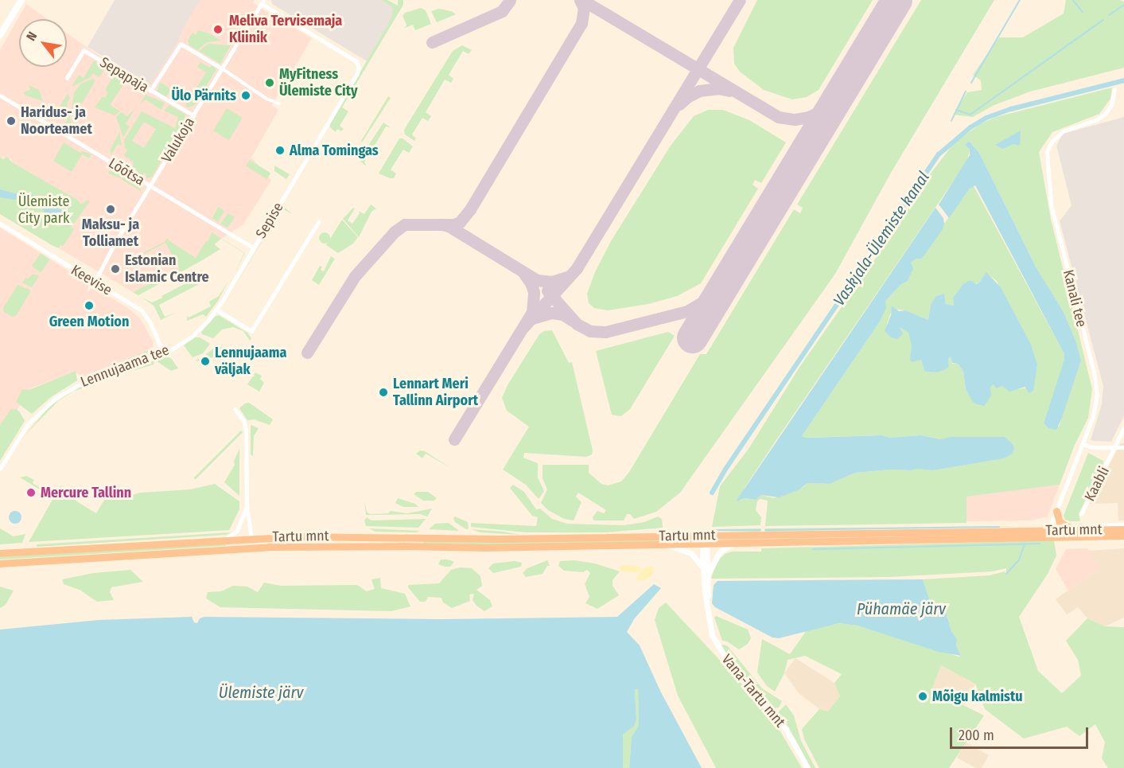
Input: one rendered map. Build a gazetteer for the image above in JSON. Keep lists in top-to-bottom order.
{
  "streets": {
    "highway": ["Tartu mnt"],
    "street": [
      "Sepapaja",
      "Valukoja",
      "Lõõtsa",
      "Sepise",
      "Keevise",
      "Kanali tee",
      "Lennujaama tee",
      "Kaabli",
      "Vana-Tartu mnt"
    ]
  },
  "crossings": [
    ["Sepapaja", "Valukoja"],
    ["Valukoja", "Lõõtsa"],
    ["Valukoja", "Sepise"],
    ["Valukoja", "Keevise"],
    ["Lõõtsa", "Sepise"],
    ["Sepise", "Lennujaama tee"],
    ["Keevise", "Lennujaama tee"],
    ["Kanali tee", "Tartu mnt"],
    ["Tartu mnt", "Vana-Tartu mnt"]
  ],
  "water": ["Vaskjala-Ülemiste kanal", "Pühamäe järv", "Ülemiste järv"],
  "parks": ["Ülemiste City park"],
  "places": [
    "Meliva Tervisemaja Kliinik",
    "MyFitness Ülemiste City",
    "Ülo Pärnits",
    "Haridus- ja Noorteamet",
    "Alma Tomingas",
    "Maksu- ja Tolliamet",
    "Estonian Islamic Centre",
    "Green Motion",
    "Lennujaama väljak",
    "Lennart Meri Tallinn Airport",
    "Mercure Tallinn",
    "Mõigu kalmistu"
  ],
  "scale_bar": "200 m",
  "north": "top left"
}
